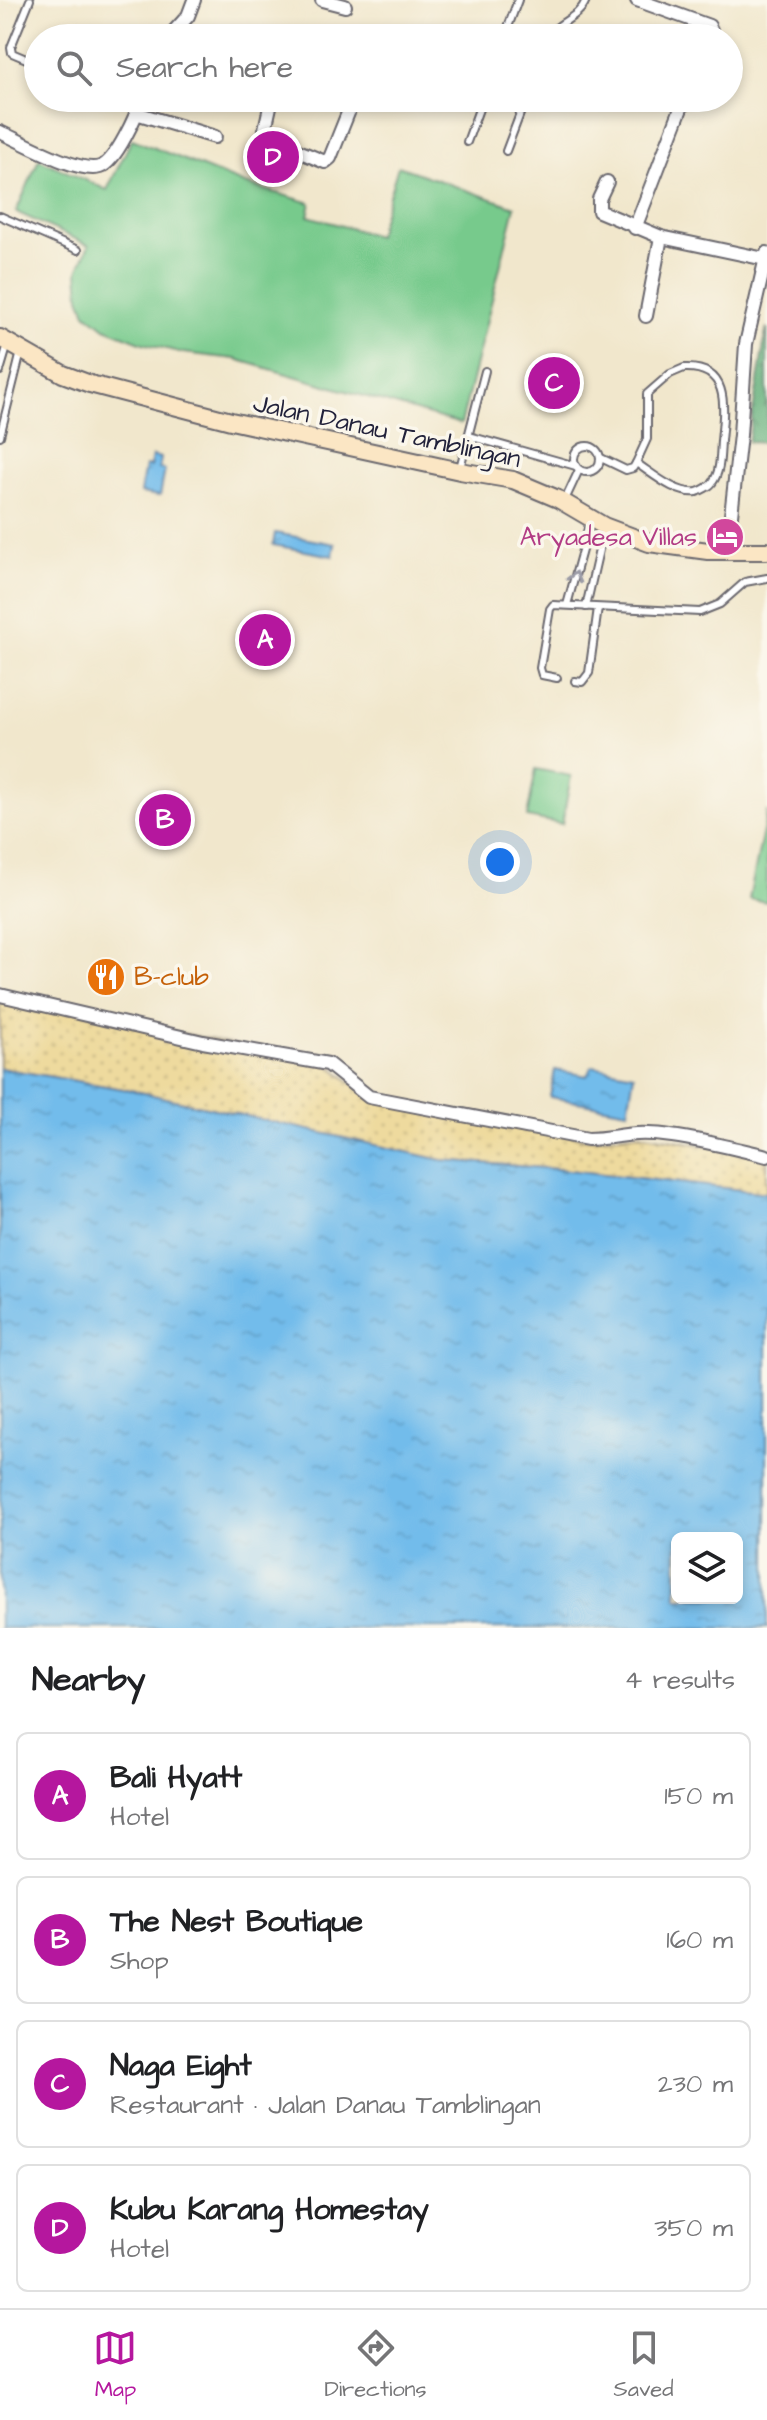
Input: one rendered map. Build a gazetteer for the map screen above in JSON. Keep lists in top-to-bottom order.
{
  "streets": {
    "street": ["Jalan Danau Tamblingan"]
  },
  "places": {
    "hotel": ["Aryadesa Villas"],
    "restaurant": ["B-club"]
  },
  "page": {
    "search": "Search here",
    "pins": [
      "D",
      "C",
      "A",
      "B"
    ],
    "heading": ["Nearby", "4 results"],
    "list": [
      {
        "mark": "A",
        "name": "Bali Hyatt",
        "note": "Hotel",
        "value": "150 m"
      },
      {
        "mark": "B",
        "name": "The Nest Boutique",
        "note": "Shop",
        "value": "160 m"
      },
      {
        "mark": "C",
        "name": "Naga Eight",
        "note": "Restaurant · Jalan Danau Tamblingan",
        "value": "230 m"
      },
      {
        "mark": "D",
        "name": "Kubu Karang Homestay",
        "note": "Hotel",
        "value": "350 m"
      }
    ],
    "nav": ["Map", "Directions", "Saved"]
  }
}
